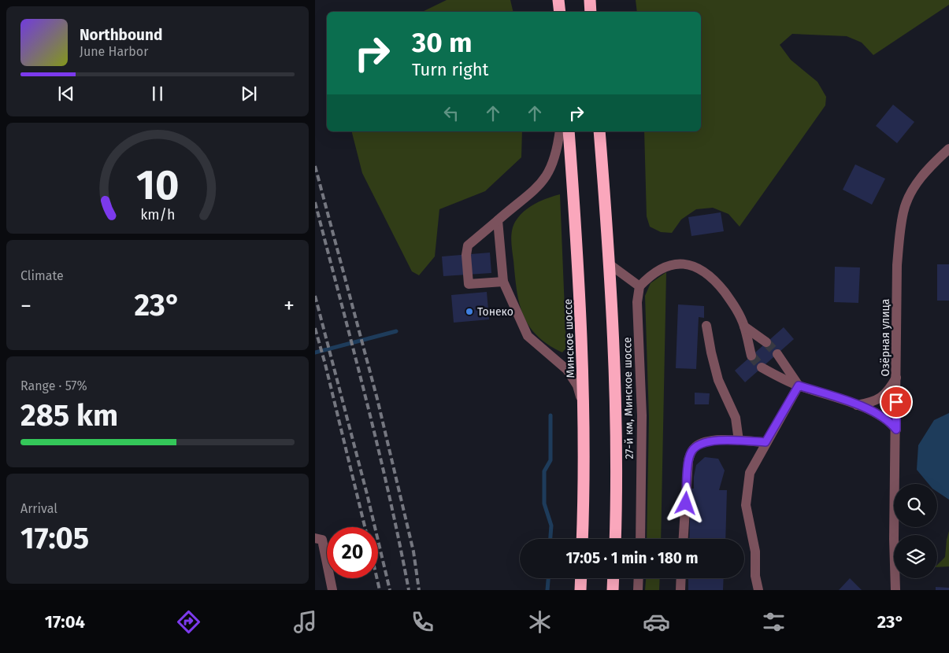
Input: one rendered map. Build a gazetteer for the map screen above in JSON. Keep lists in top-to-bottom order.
{
  "streets": {
    "highway": ["Минское шоссе"],
    "street": ["Озёрная улица", "27-й км, Минское шоссе"]
  },
  "places": ["Тонеко"],
  "page": {
    "turn": ["30 m", "Turn right"],
    "song": ["Northbound", "June Harbor"],
    "tile": [
      "Climate",
      ["Range · 57%", "285 km"],
      ["Arrival", "17:05"]
    ],
    "heat": ["−", "23°", "+"],
    "limit": "20",
    "trip": "17:05 · 1 min · 180 m",
    "tabs": ["17:04", "23°"],
    "gauge": ["10", "km/h"]
  }
}
